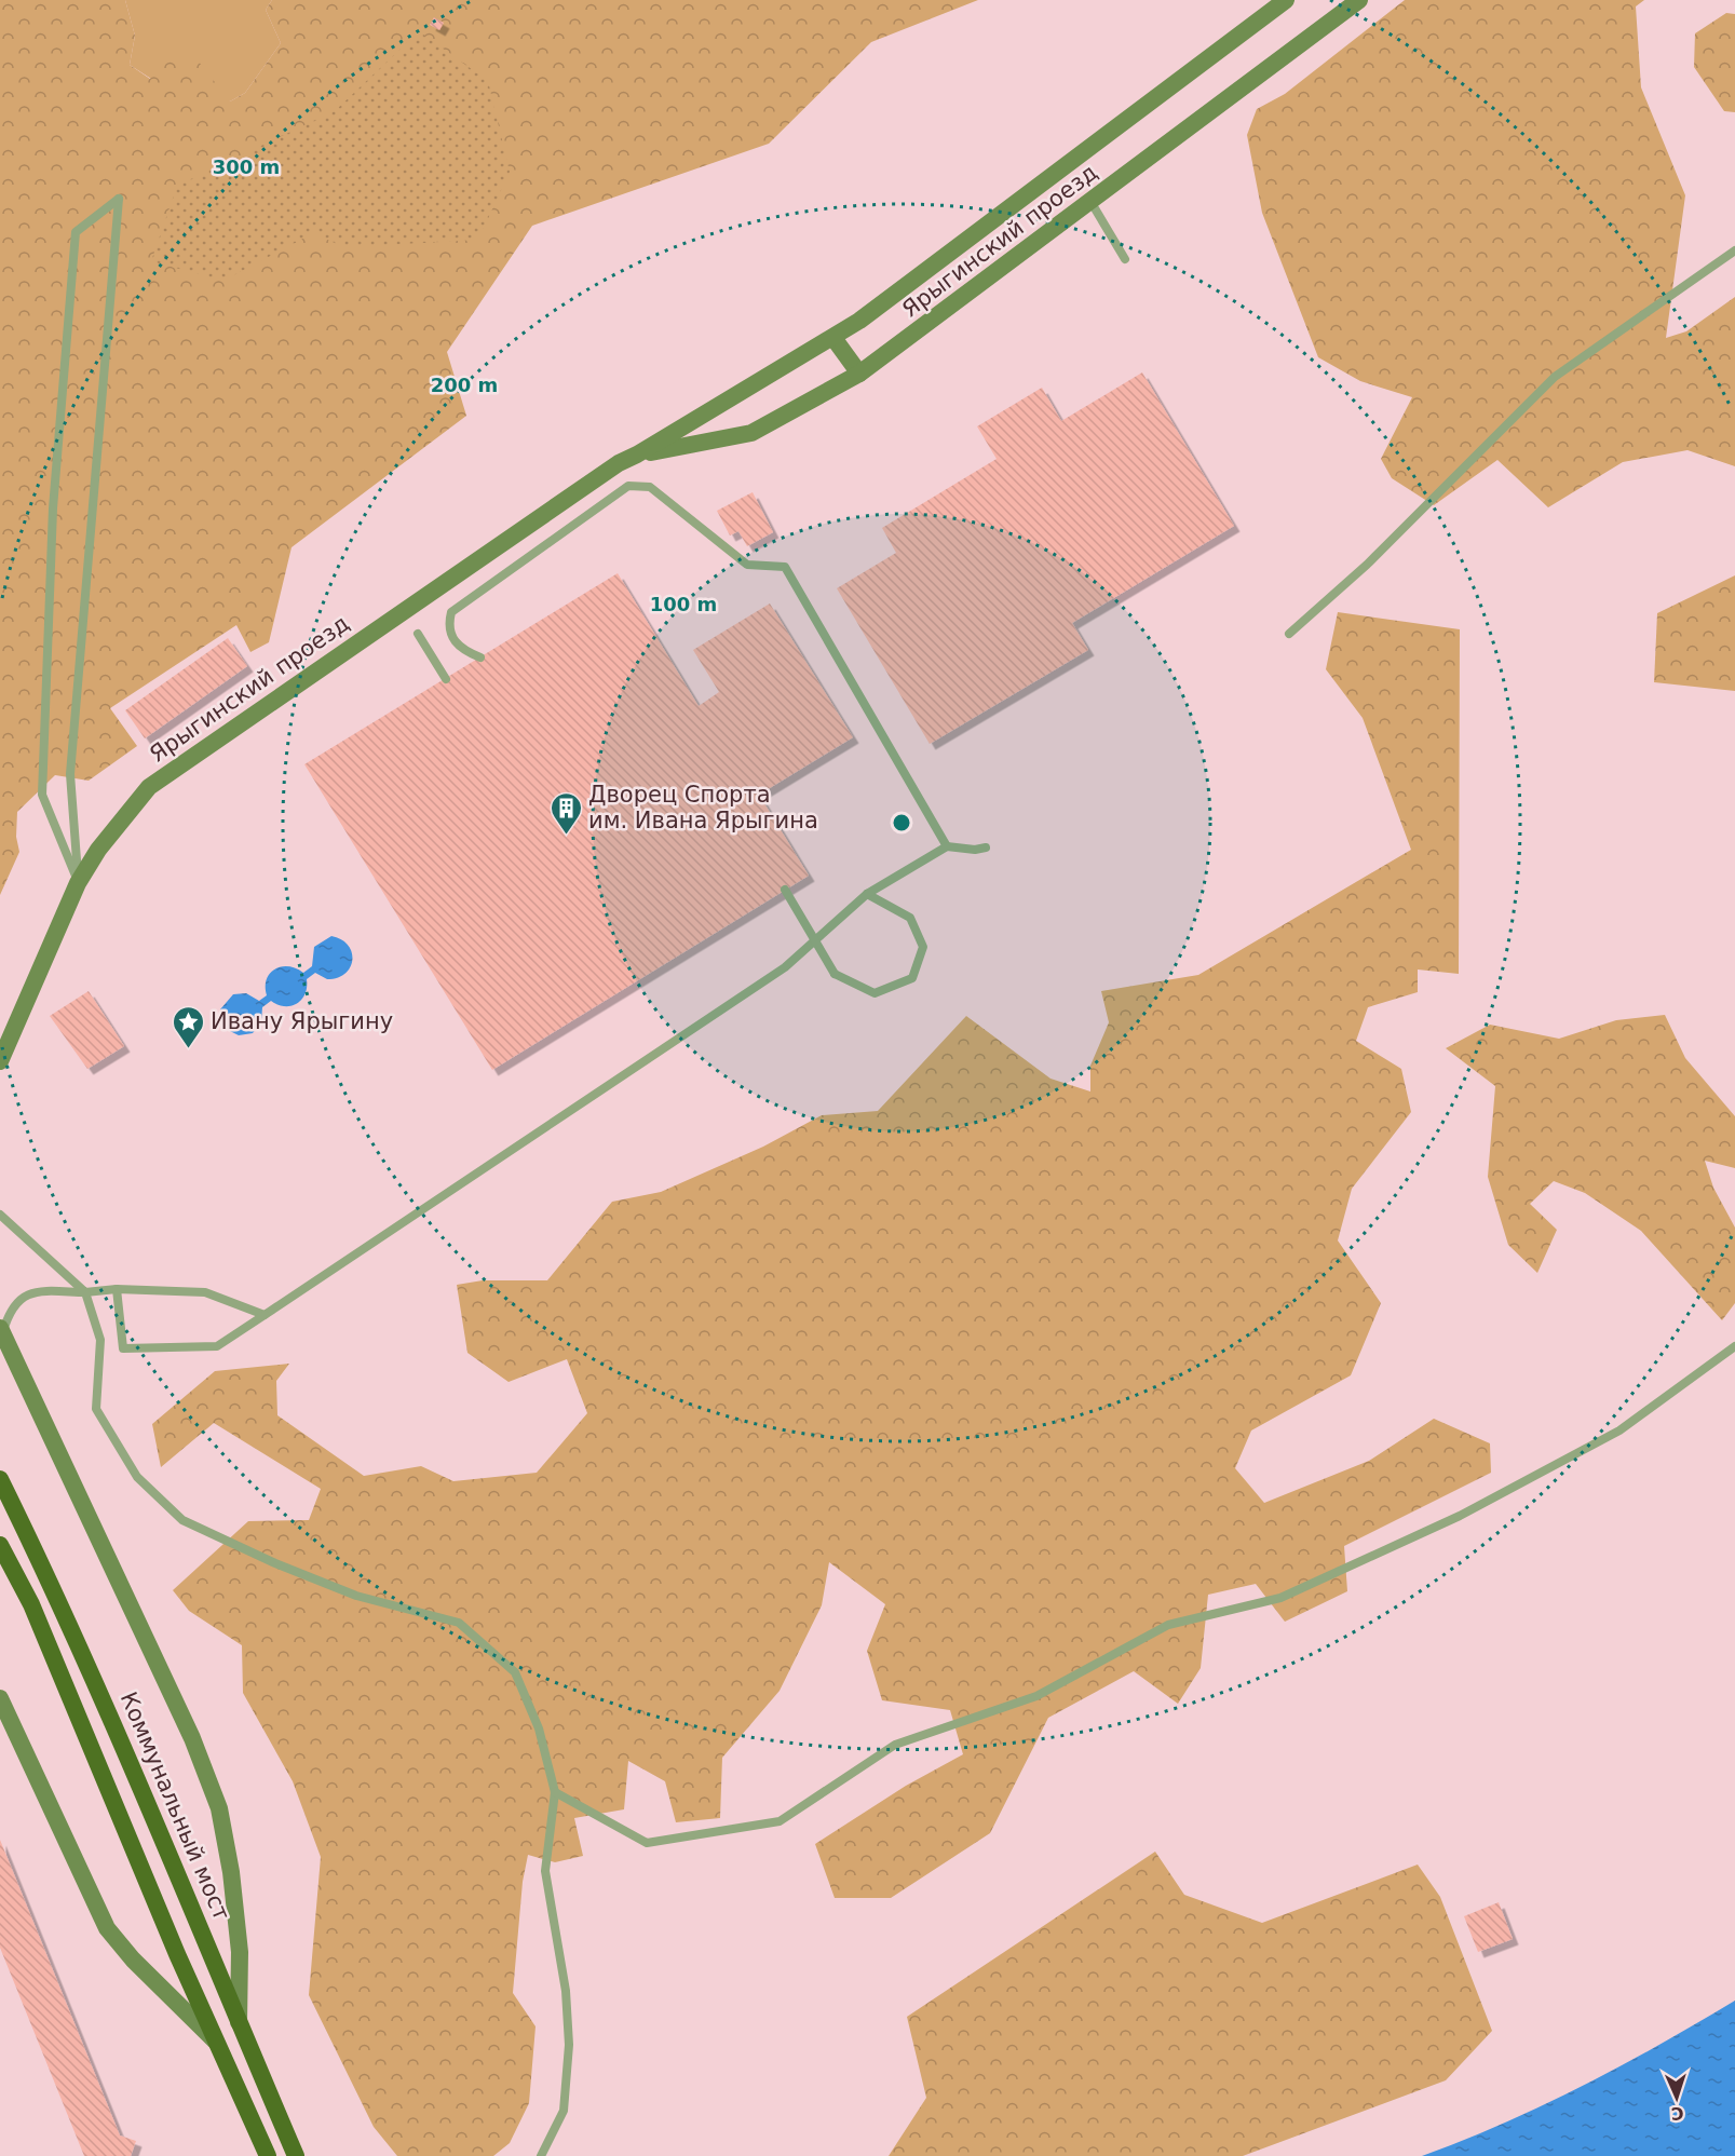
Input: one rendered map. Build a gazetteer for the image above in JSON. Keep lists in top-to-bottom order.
{
  "streets": {
    "highway": ["Коммунальный мост"],
    "main road": ["Ярыгинский проезд"]
  },
  "places": {
    "building": ["Дворец Спорта им. Ивана Ярыгина"],
    "place": ["Ивану Ярыгину"]
  },
  "north": "bottom",
  "rings": ["300 m", "200 m", "100 m"]
}
